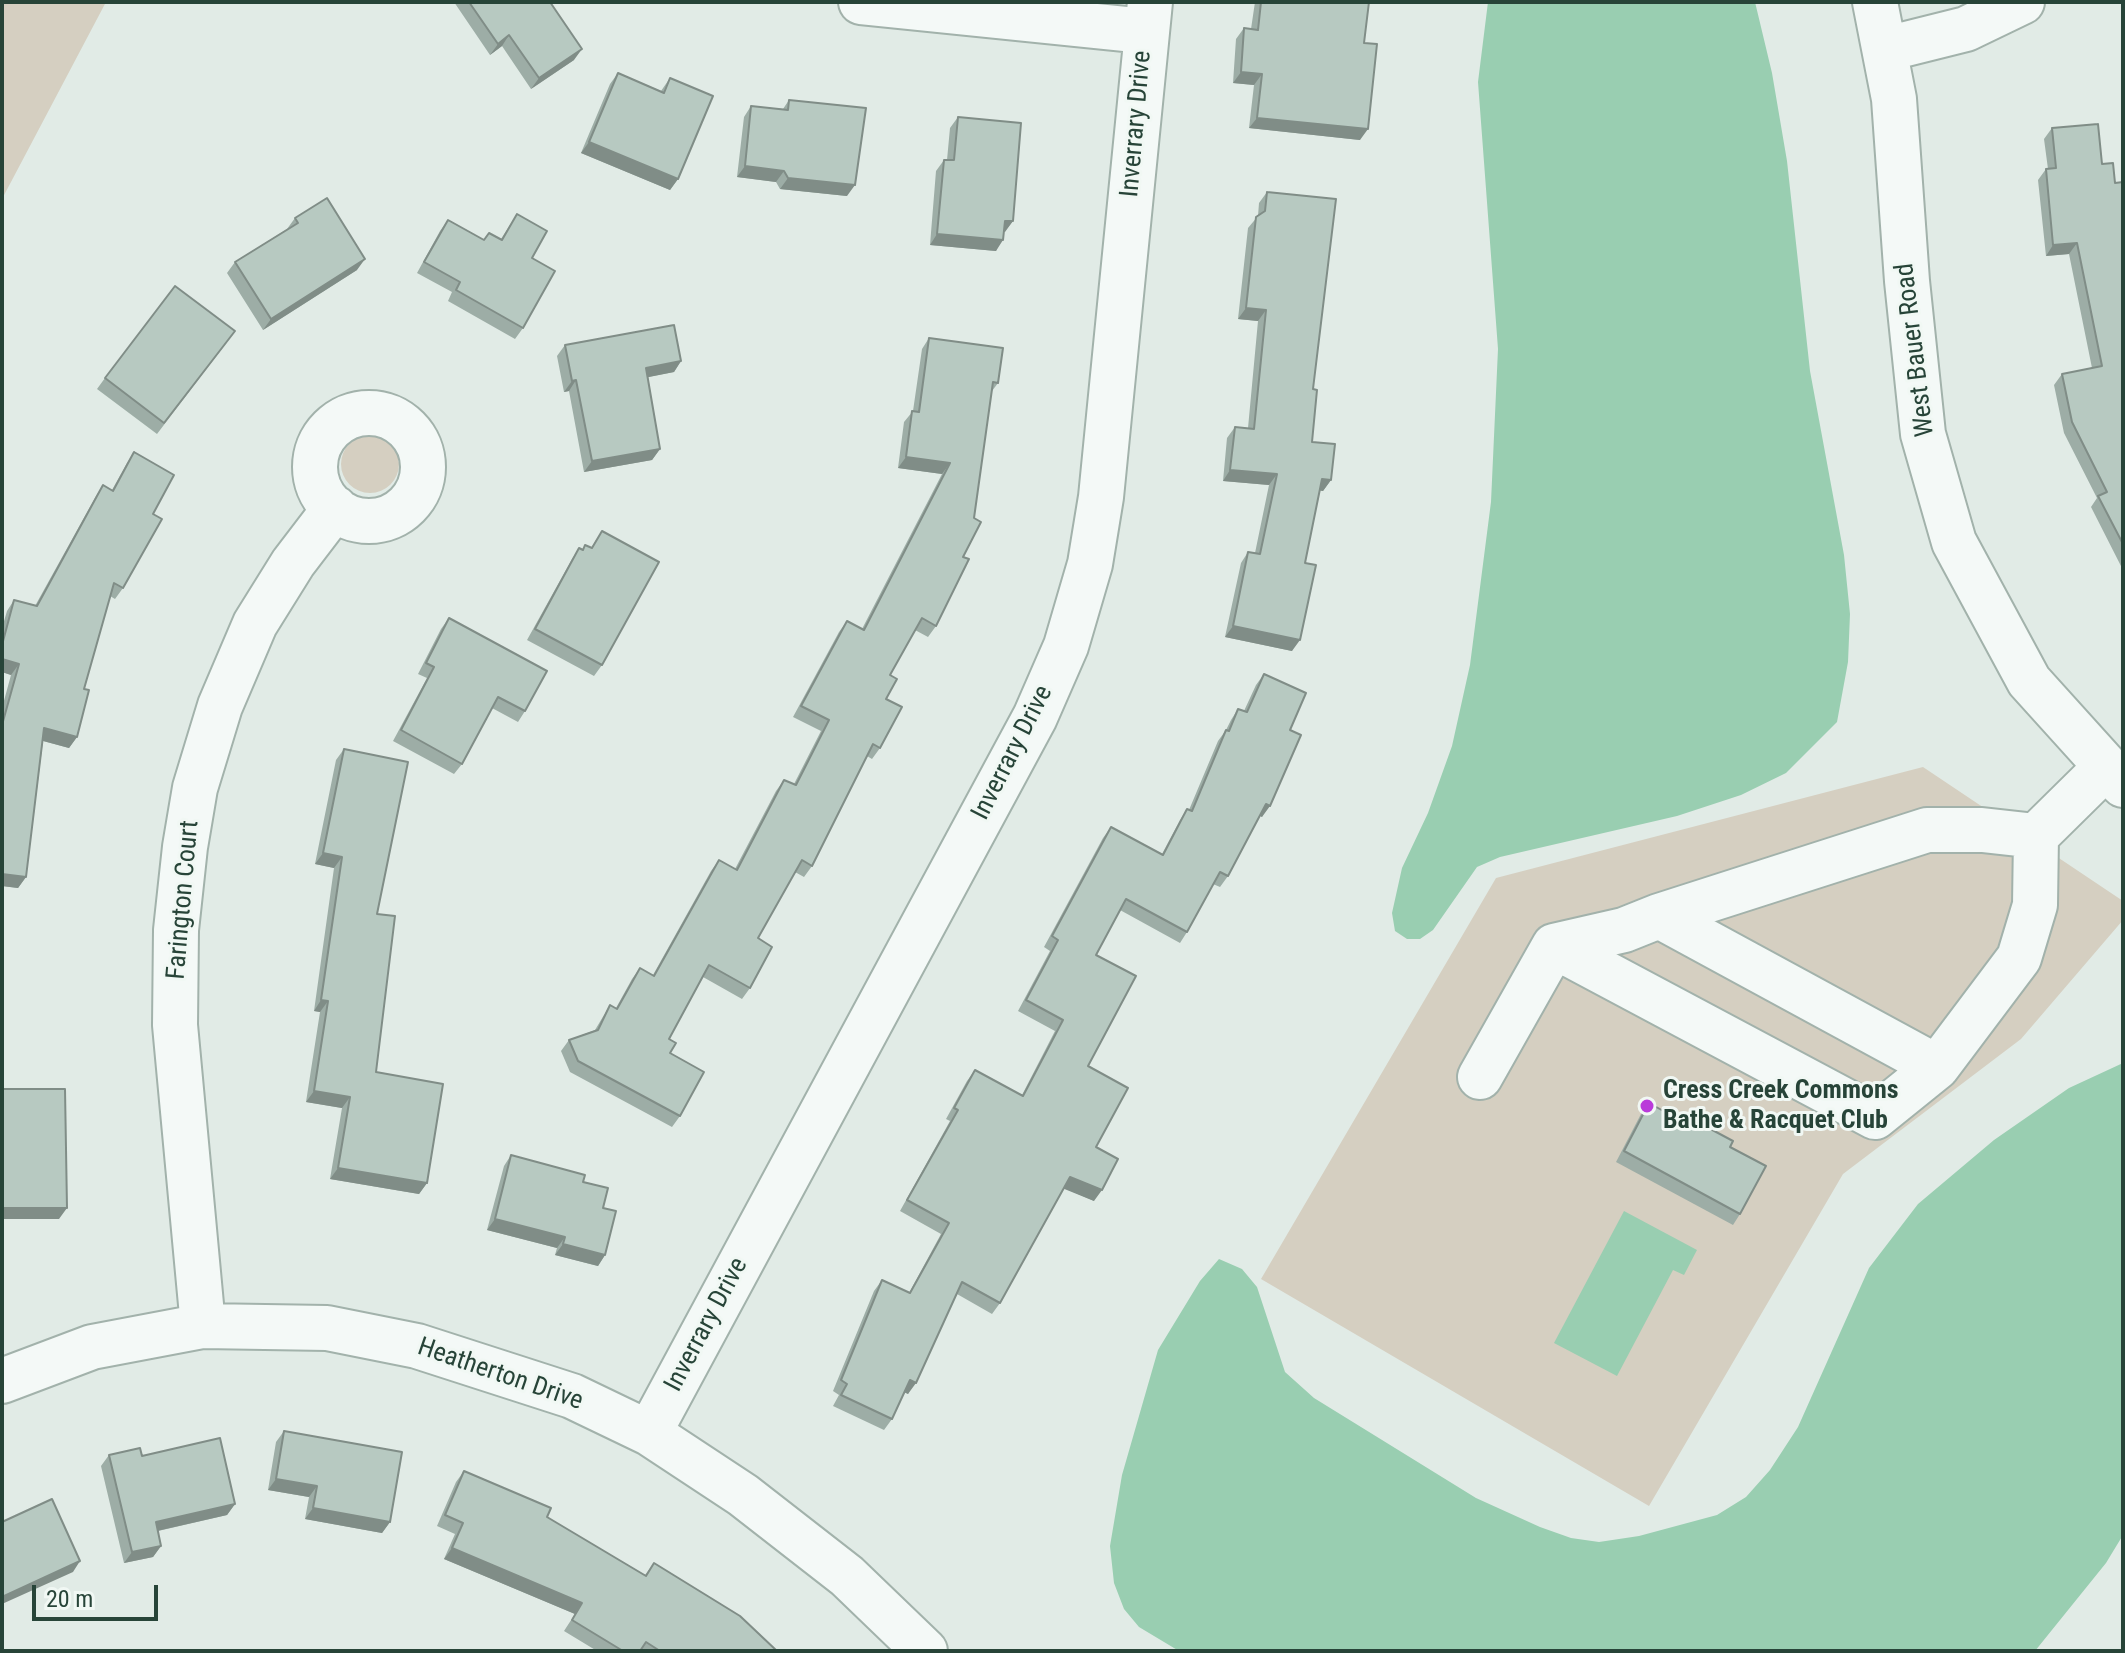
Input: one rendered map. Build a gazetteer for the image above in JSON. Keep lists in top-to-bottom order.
{
  "streets": {
    "street": [
      "Inverrary Drive",
      "West Bauer Road",
      "Farington Court",
      "Heatherton Drive"
    ]
  },
  "crossings": [
    ["Inverrary Drive", "Heatherton Drive"],
    ["Farington Court", "Heatherton Drive"]
  ],
  "places": ["Cress Creek Commons Bathe & Racquet Club"],
  "scale_bar": "20 m"
}
